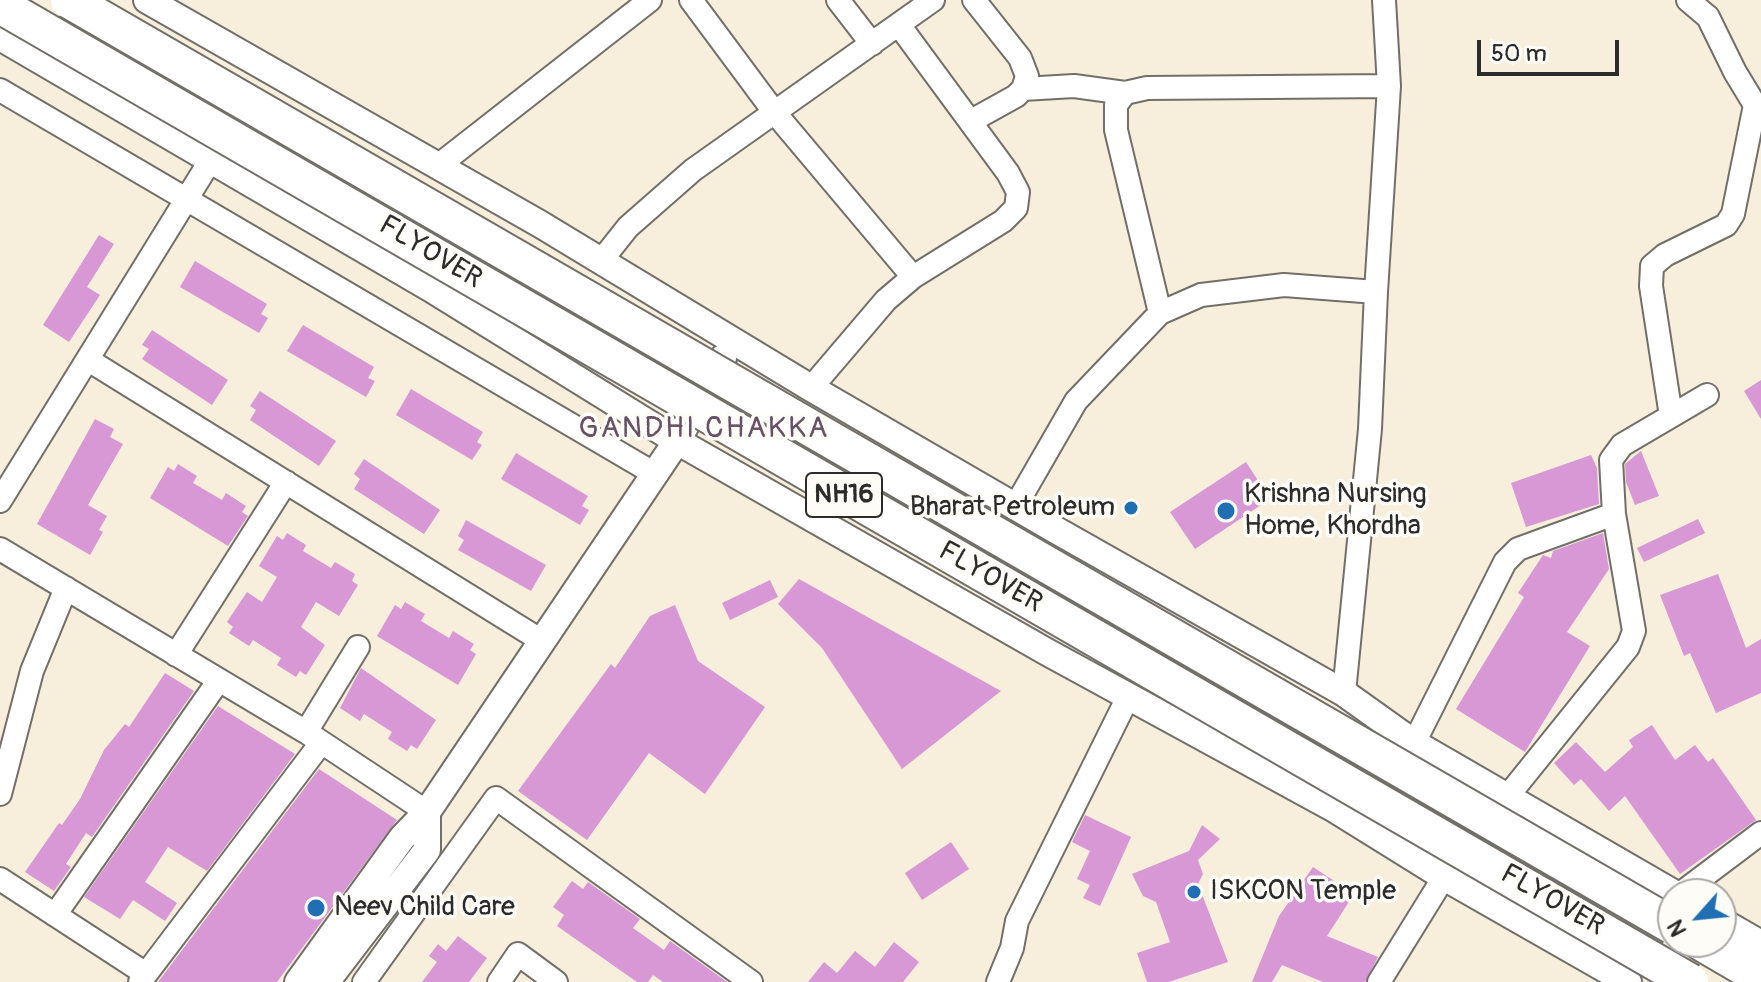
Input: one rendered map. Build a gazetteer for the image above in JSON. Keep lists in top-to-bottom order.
{
  "streets": {
    "highway": ["FLYOVER", "NH16"]
  },
  "districts": ["GANDHI CHAKKA"],
  "places": [
    "Bharat Petroleum",
    "Krishna Nursing Home, Khordha",
    "ISKCON Temple",
    "Neev Child Care"
  ],
  "scale_bar": "50 m",
  "north": "bottom left"
}
